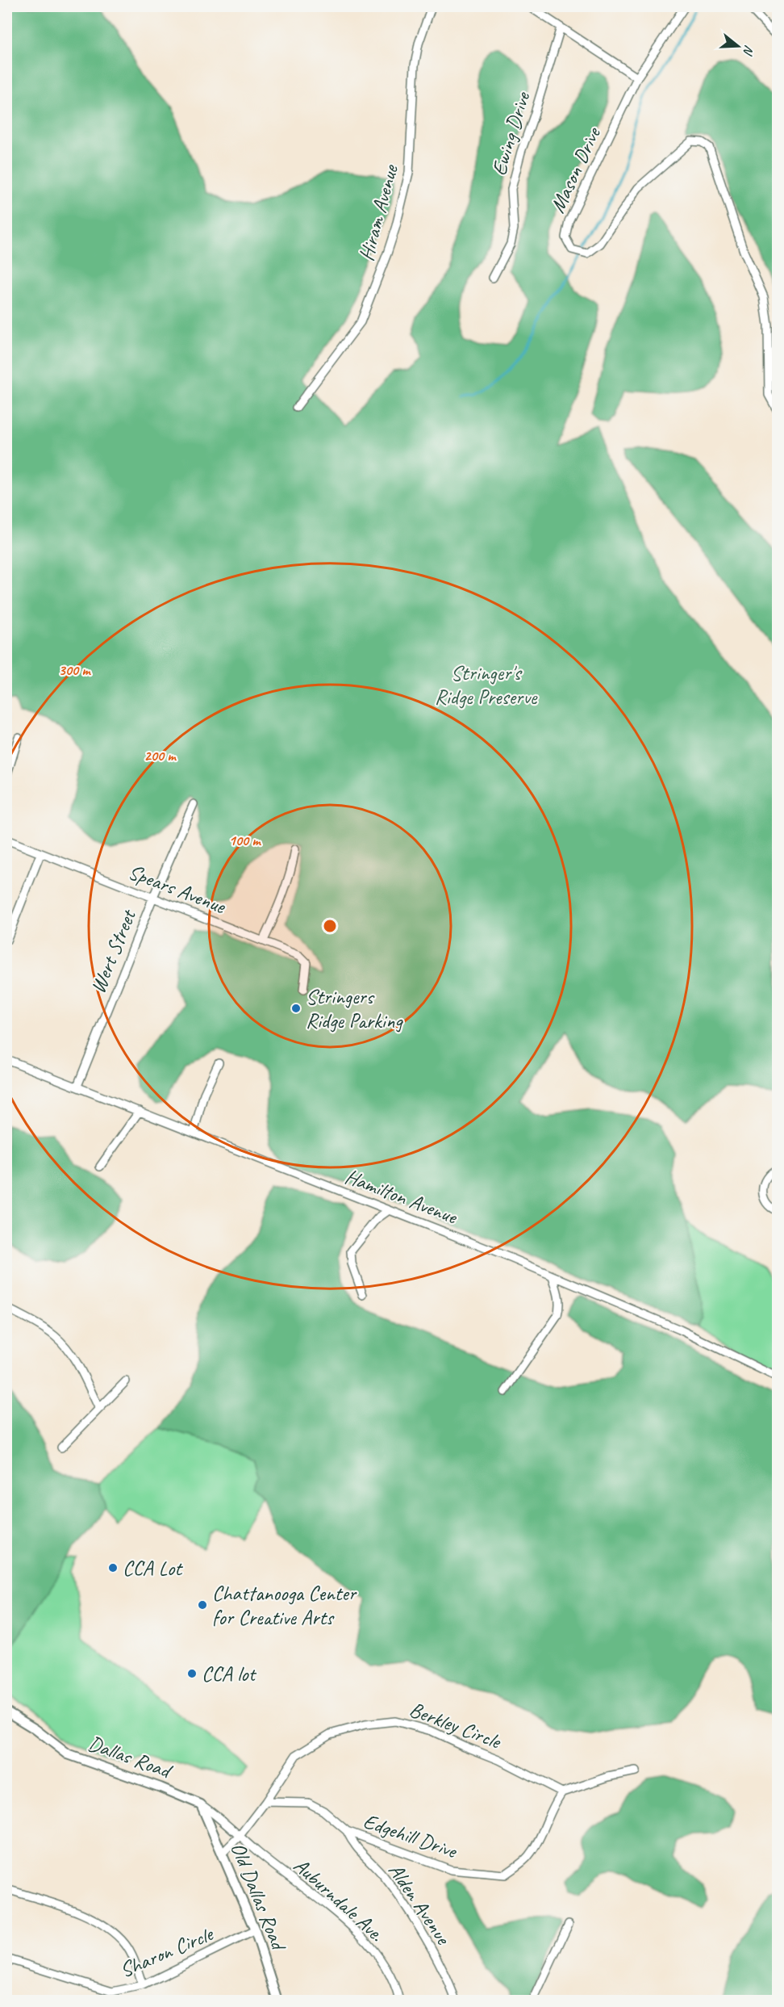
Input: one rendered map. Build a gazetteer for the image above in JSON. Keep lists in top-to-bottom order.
{
  "streets": {
    "street": [
      "Ewing Drive",
      "Mason Drive",
      "Hiram Avenue",
      "Spears Avenue",
      "Wert Street",
      "Hamilton Avenue",
      "Berkley Circle",
      "Dallas Road",
      "Edgehill Drive",
      "Old Dallas Road",
      "Auburndale Ave.",
      "Alden Avenue",
      "Sharon Circle"
    ]
  },
  "crossings": [
    ["Spears Avenue", "Wert Street"],
    ["Wert Street", "Hamilton Avenue"],
    ["Berkley Circle", "Dallas Road"],
    ["Berkley Circle", "Edgehill Drive"],
    ["Berkley Circle", "Old Dallas Road"],
    ["Berkley Circle", "Auburndale Ave."],
    ["Dallas Road", "Old Dallas Road"],
    ["Dallas Road", "Auburndale Ave."],
    ["Edgehill Drive", "Alden Avenue"],
    ["Old Dallas Road", "Sharon Circle"]
  ],
  "parks": ["Stringer's Ridge Preserve"],
  "places": [
    "Stringers Ridge Parking",
    "CCA Lot",
    "Chattanooga Center for Creative Arts",
    "CCA lot"
  ],
  "north": "right",
  "rings": ["300 m", "200 m", "100 m"]
}
